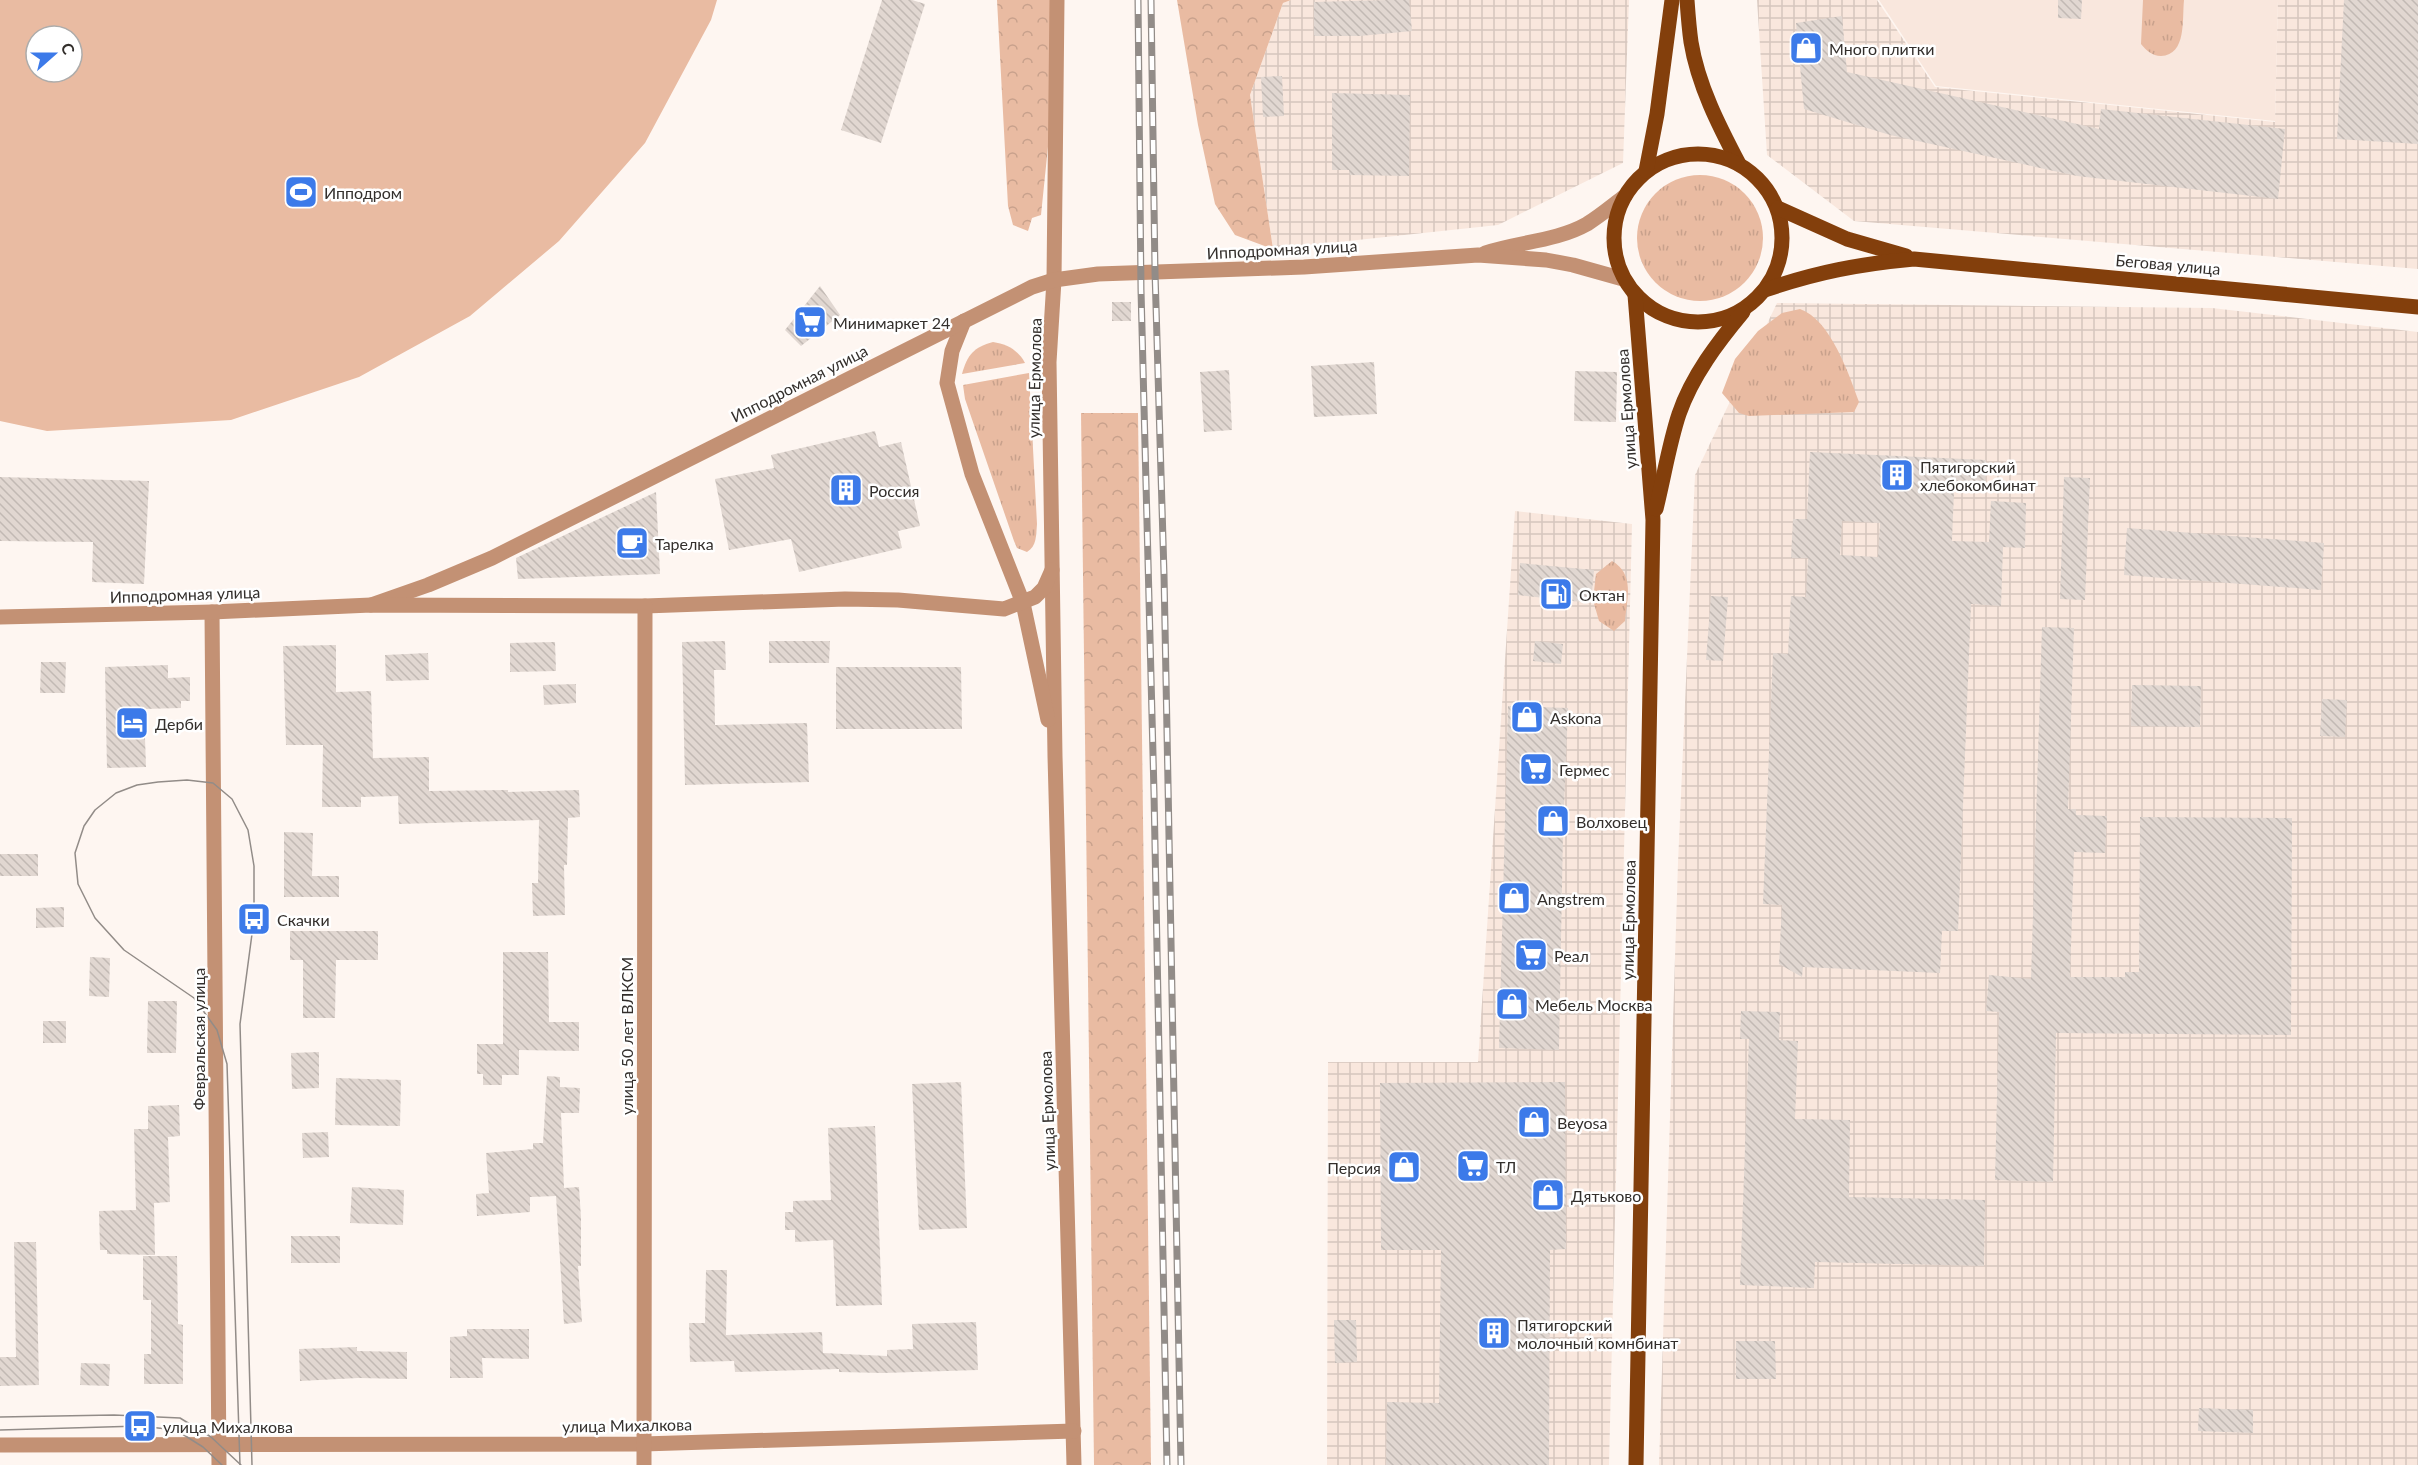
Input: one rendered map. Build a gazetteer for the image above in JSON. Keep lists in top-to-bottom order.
{
  "streets": {
    "main road": ["Беговая улица", "улица Ермолова"],
    "street": [
      "Ипподромная улица",
      "улица 50 лет ВЛКСМ",
      "Февральская улица",
      "улица Михалкова"
    ]
  },
  "crossings": [
    ["Ипподромная улица", "Беговая улица"],
    ["Ипподромная улица", "улица Ермолова"],
    ["Ипподромная улица", "улица 50 лет ВЛКСМ"],
    ["Ипподромная улица", "Февральская улица"],
    ["Беговая улица", "улица Ермолова"],
    ["улица Ермолова", "улица Михалкова"],
    ["улица 50 лет ВЛКСМ", "улица Михалкова"],
    ["Февральская улица", "улица Михалкова"]
  ],
  "places": {
    "shop": [
      "Много плитки",
      "Askona",
      "Волховец",
      "Angstrem",
      "Мебель Москва",
      "Beyosa",
      "Персия",
      "Дятьково"
    ],
    "sports": ["Ипподpом"],
    "supermarket": [
      "Минимаркет 24",
      "Гермес",
      "Реал",
      "ТЛ"
    ],
    "building": ["Пятигорский хлебокомбинат", "Россия", "Пятигорский молочный комнбинат"],
    "cafe": ["Тарелка"],
    "fuel station": ["Октан"],
    "hotel": ["Дерби"],
    "bus stop": ["Скачки", "улица Михалкова"]
  },
  "north": "right"
}
